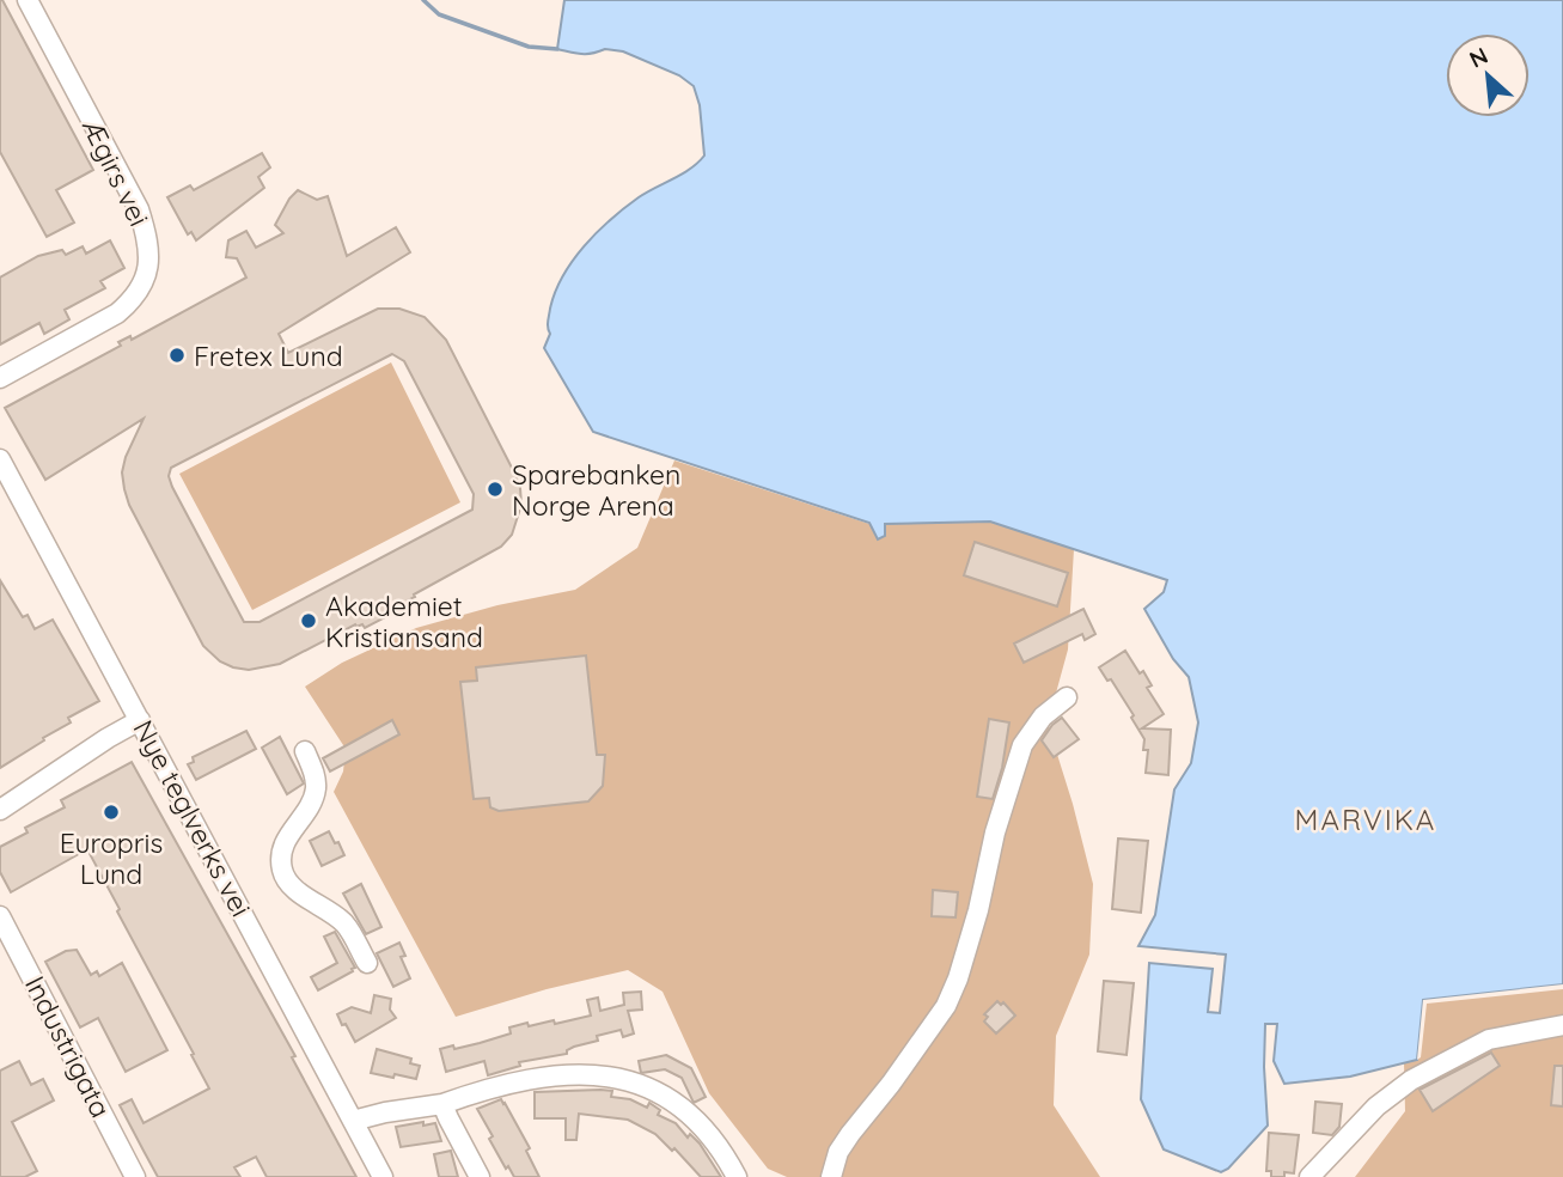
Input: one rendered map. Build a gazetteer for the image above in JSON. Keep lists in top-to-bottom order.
{
  "streets": {
    "street": ["Ægirs vei", "Nye teglverks vei", "Industrigata"]
  },
  "districts": ["MARVIKA"],
  "places": [
    "Fretex Lund",
    "Sparebanken Norge Arena",
    "Akademiet Kristiansand",
    "Europris Lund"
  ],
  "north": "top left"
}
